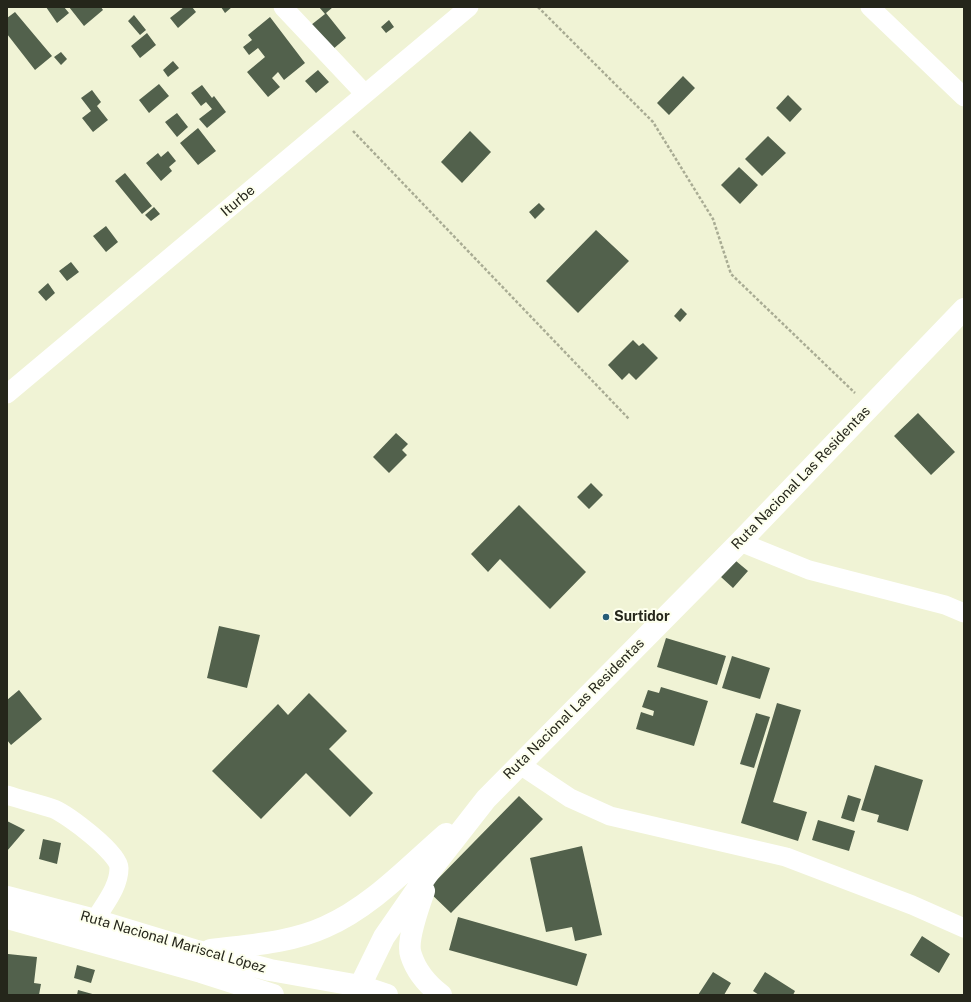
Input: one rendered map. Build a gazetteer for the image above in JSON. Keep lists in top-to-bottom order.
{
  "streets": {
    "highway": ["Ruta Nacional Las Residentas", "Ruta Nacional Mariscal López"],
    "street": ["Iturbe"]
  },
  "crossings": [
    ["Ruta Nacional Las Residentas", "Ruta Nacional Mariscal López"]
  ],
  "places": ["Surtidor"]
}
